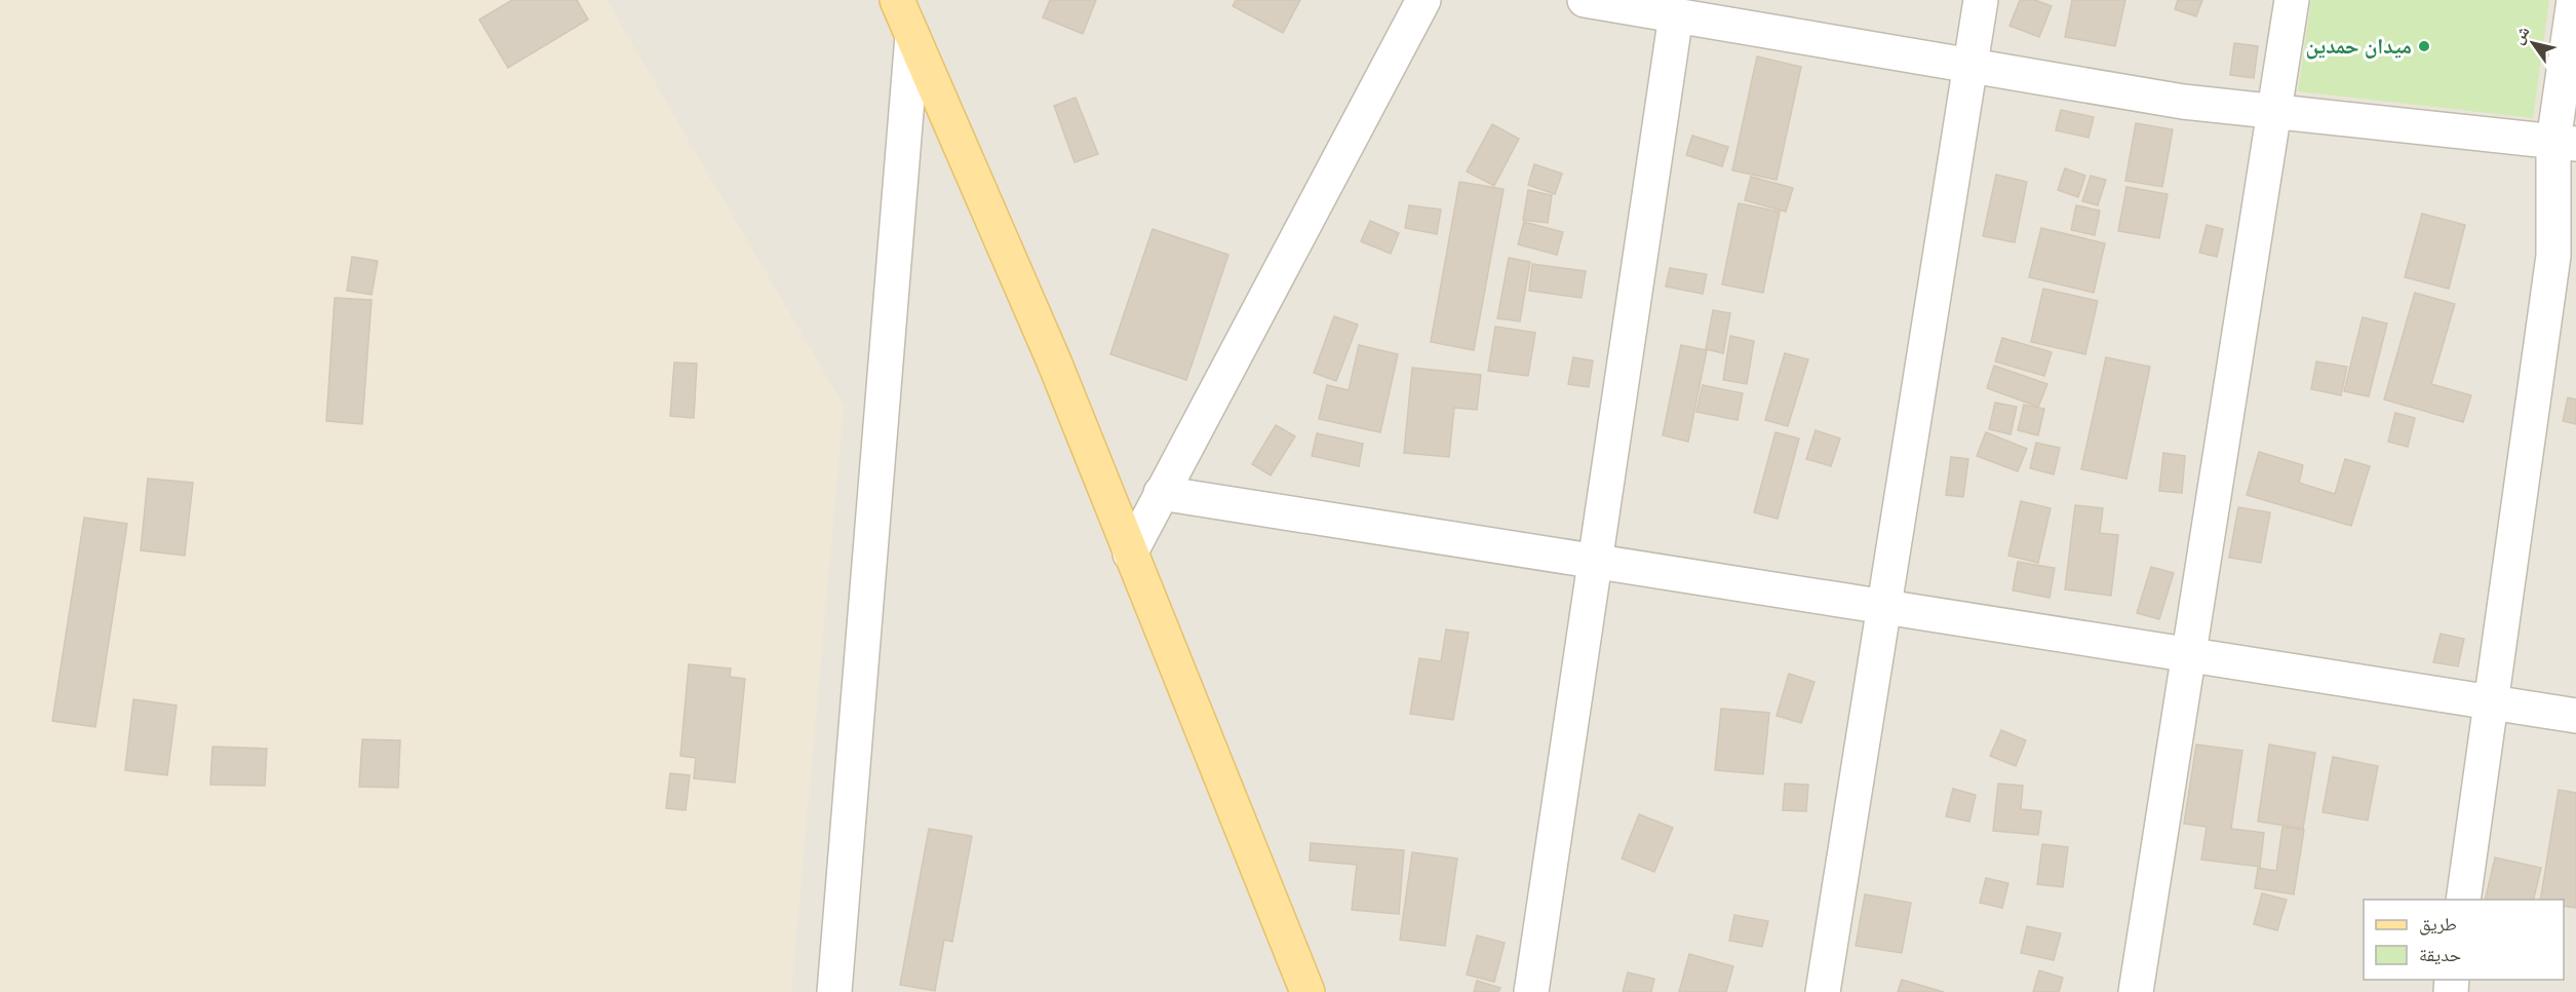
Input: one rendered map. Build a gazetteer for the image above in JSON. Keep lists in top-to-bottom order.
{
  "places": ["ميدان حمدين"],
  "legend": ["طريق", "حديقة"],
  "north": "top left"
}
